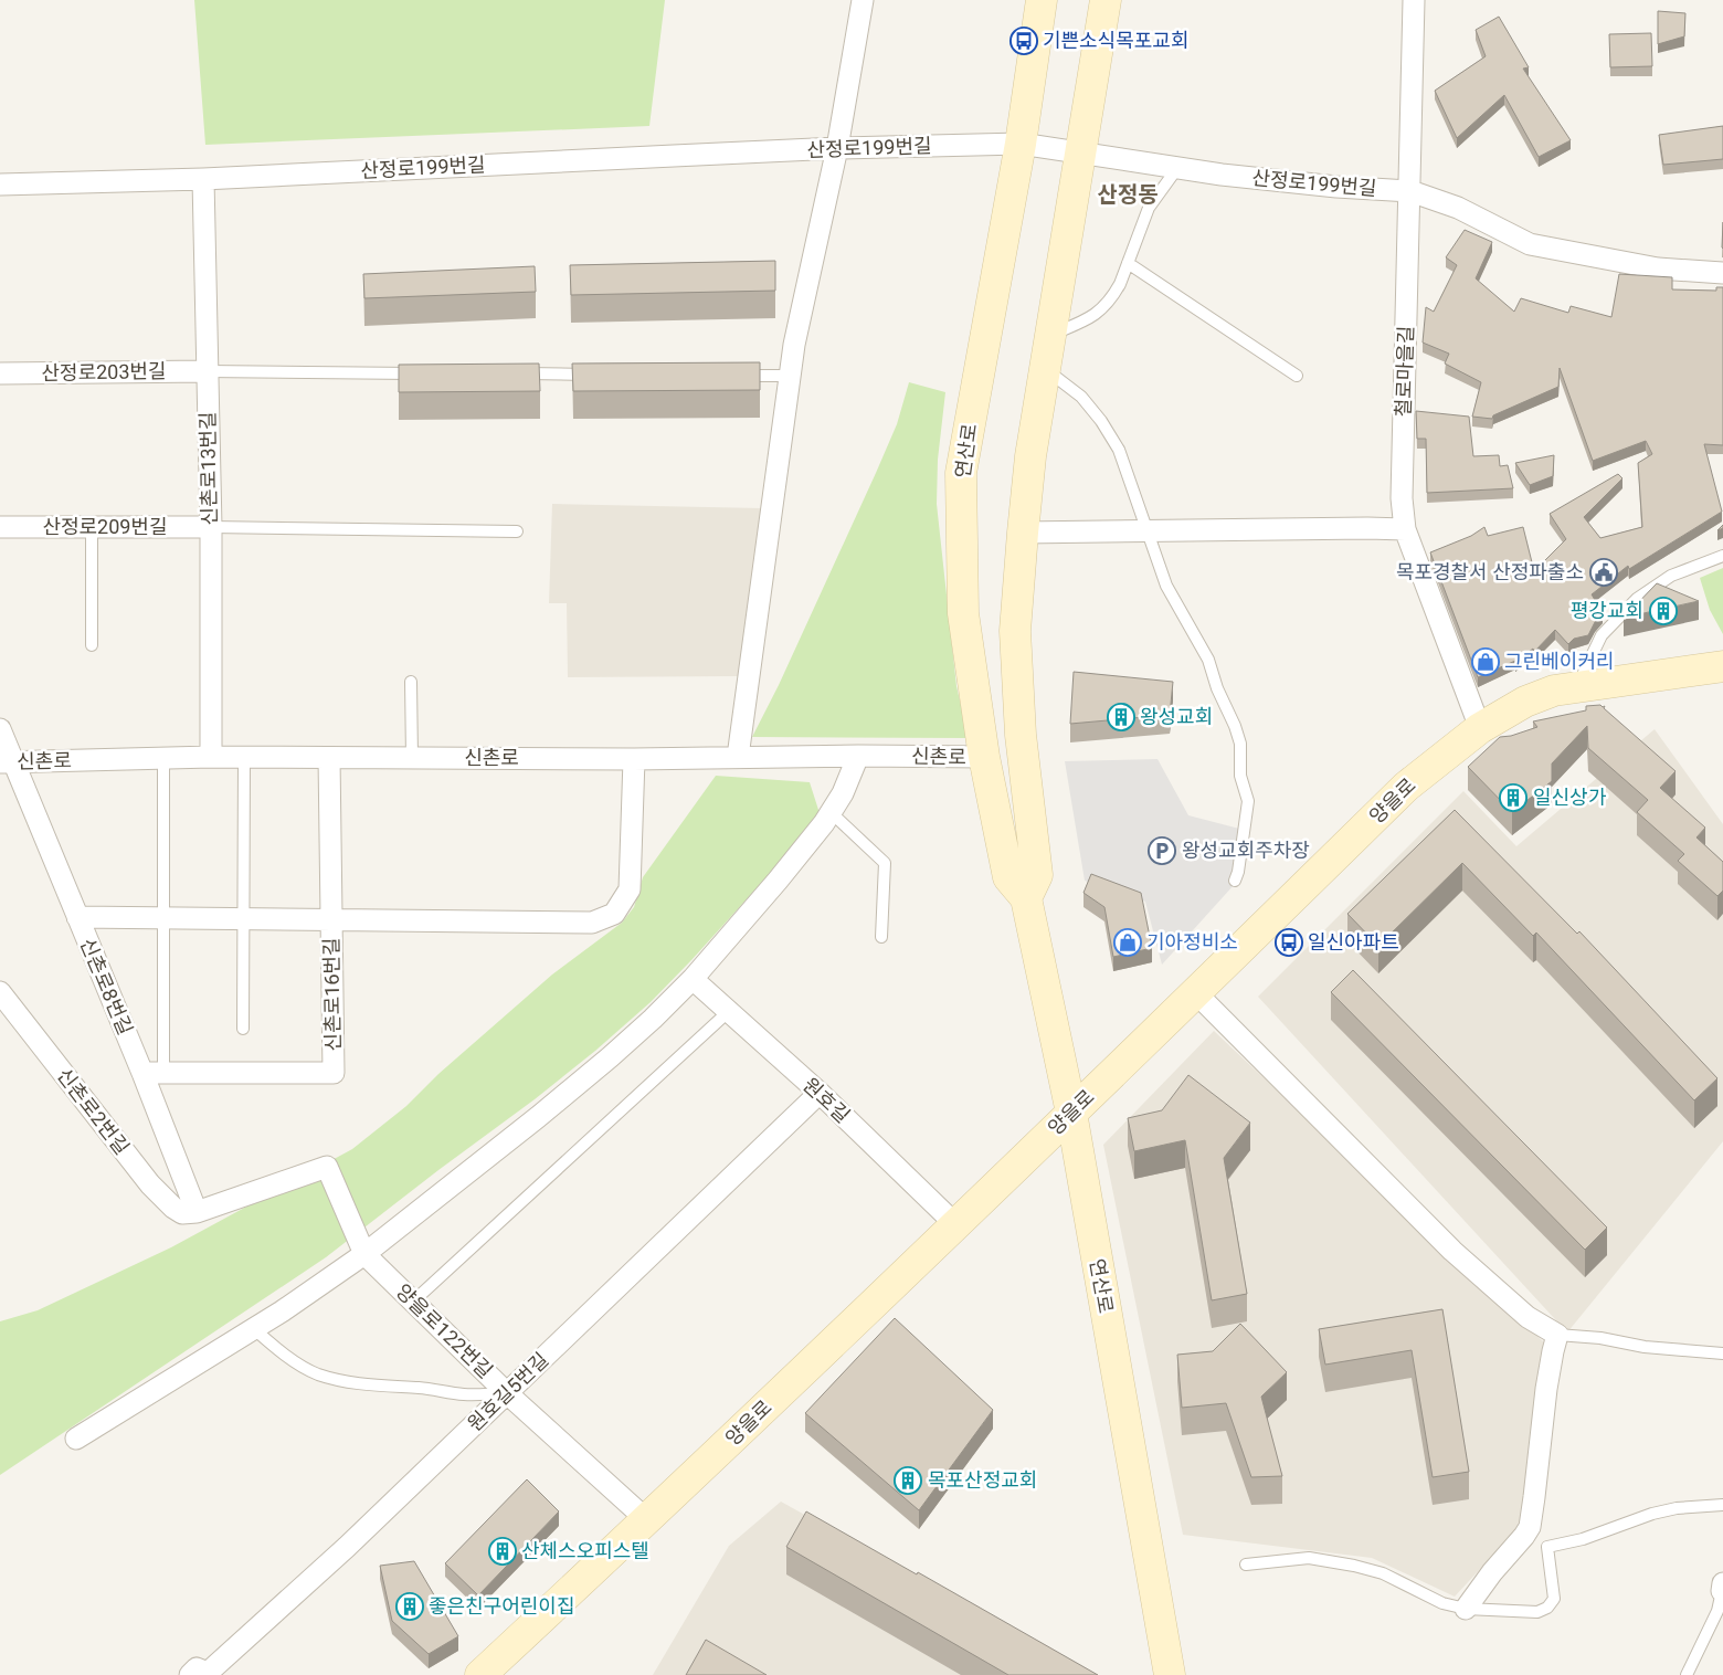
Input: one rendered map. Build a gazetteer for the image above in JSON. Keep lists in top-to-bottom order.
{
  "streets": {
    "street": [
      "산정로199번길",
      "철로마을길",
      "산정로203번길",
      "연산로",
      "신촌로13번길",
      "산정로209번길",
      "신촌로",
      "양을로",
      "신촌로8번길",
      "신촌로16번길",
      "원호길",
      "신촌로2번길",
      "양을로122번길",
      "원호길5번길"
    ]
  },
  "crossings": [
    ["산정로199번길", "철로마을길"],
    ["산정로199번길", "연산로"],
    ["산정로199번길", "신촌로13번길"],
    ["철로마을길", "양을로"],
    ["산정로203번길", "신촌로13번길"],
    ["연산로", "신촌로"],
    ["연산로", "양을로"],
    ["신촌로13번길", "산정로209번길"],
    ["신촌로13번길", "신촌로"],
    ["신촌로", "신촌로8번길"],
    ["신촌로", "신촌로16번길"],
    ["양을로", "원호길"],
    ["양을로", "양을로122번길"],
    ["신촌로8번길", "신촌로16번길"],
    ["신촌로8번길", "신촌로2번길"],
    ["원호길", "원호길5번길"],
    ["양을로122번길", "원호길5번길"]
  ],
  "districts": ["산정동"],
  "places": {
    "bus stop": ["기쁜소식목포교회", "일신아파트"],
    "public building": ["목포경찰서 산정파출소"],
    "building": [
      "평강교회",
      "왕성교회",
      "일신상가",
      "목포산정교회",
      "산체스오피스텔",
      "좋은친구어린이집"
    ],
    "shop": ["그린베이커리", "기아정비소"],
    "parking": ["왕성교회주차장"]
  }
}
